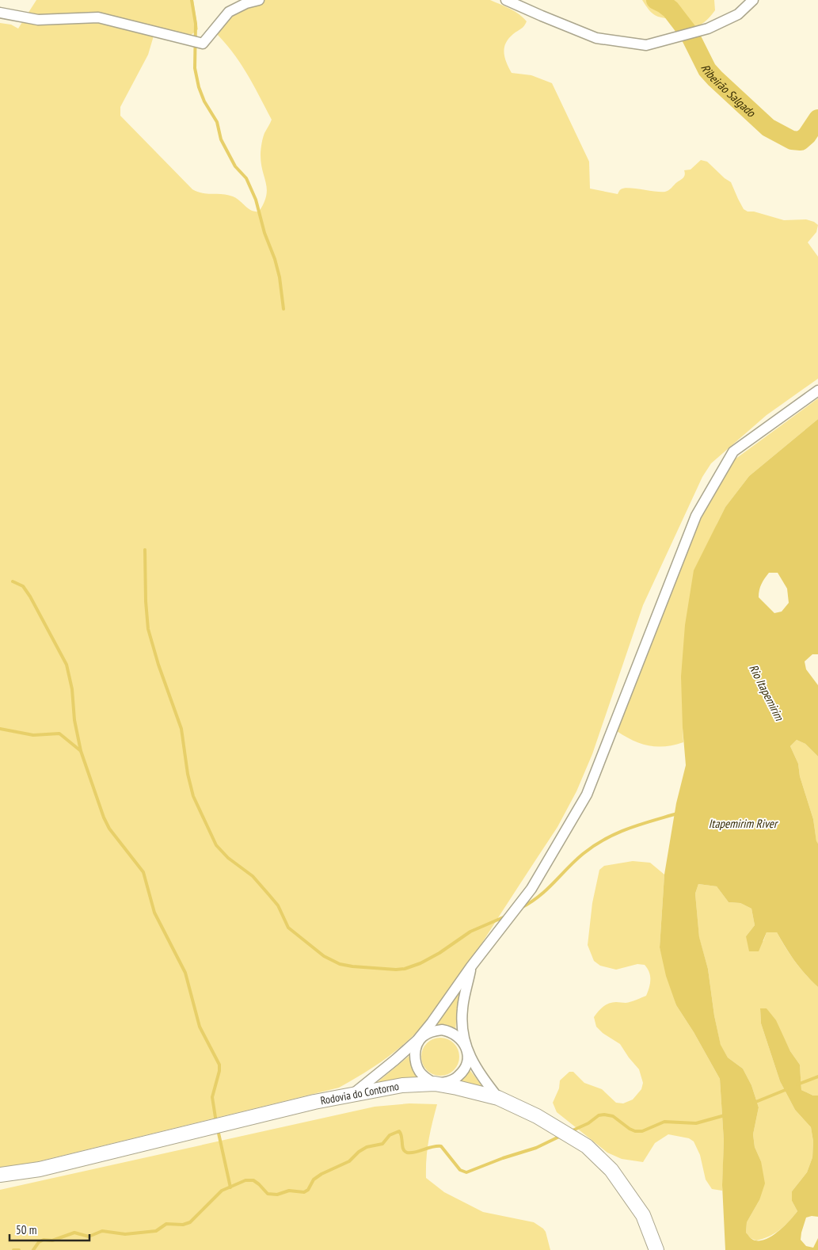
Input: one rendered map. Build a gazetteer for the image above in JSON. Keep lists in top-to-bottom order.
{
  "streets": {
    "main road": ["Rodovia do Contorno"]
  },
  "water": ["Ribeirão Salgado", "Rio Itapemirim", "Itapemirim River"],
  "scale_bar": "50 m"
}
